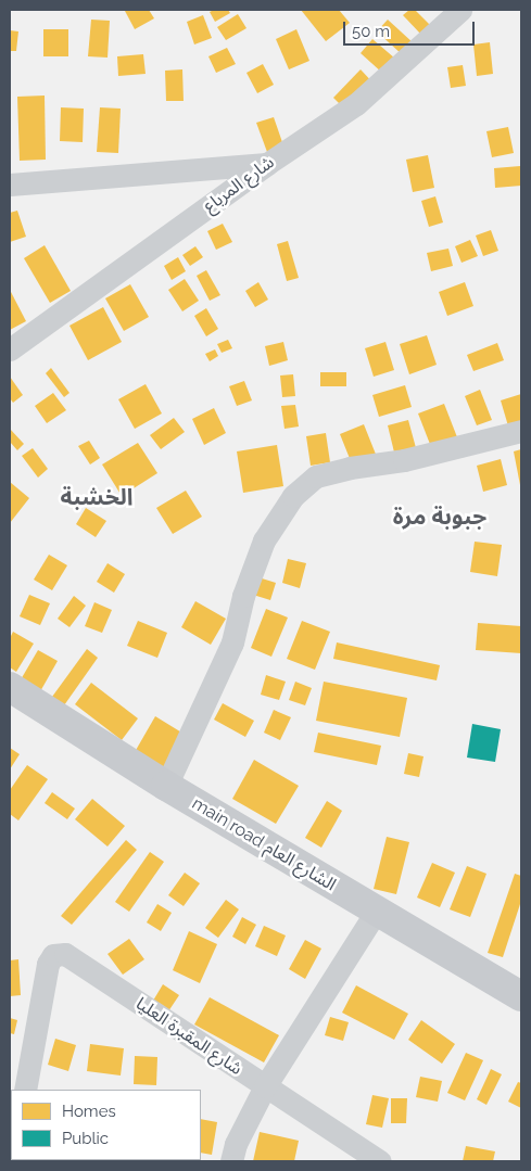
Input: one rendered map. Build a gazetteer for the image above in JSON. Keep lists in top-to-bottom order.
{
  "streets": {
    "main road": ["main road الشارع العام"],
    "street": ["شارع المرباع", "شارع المقبرة العليا"]
  },
  "districts": ["الخشبة", "جبوبة مرة"],
  "legend": ["Homes", "Public"],
  "scale_bar": "50 m"
}
